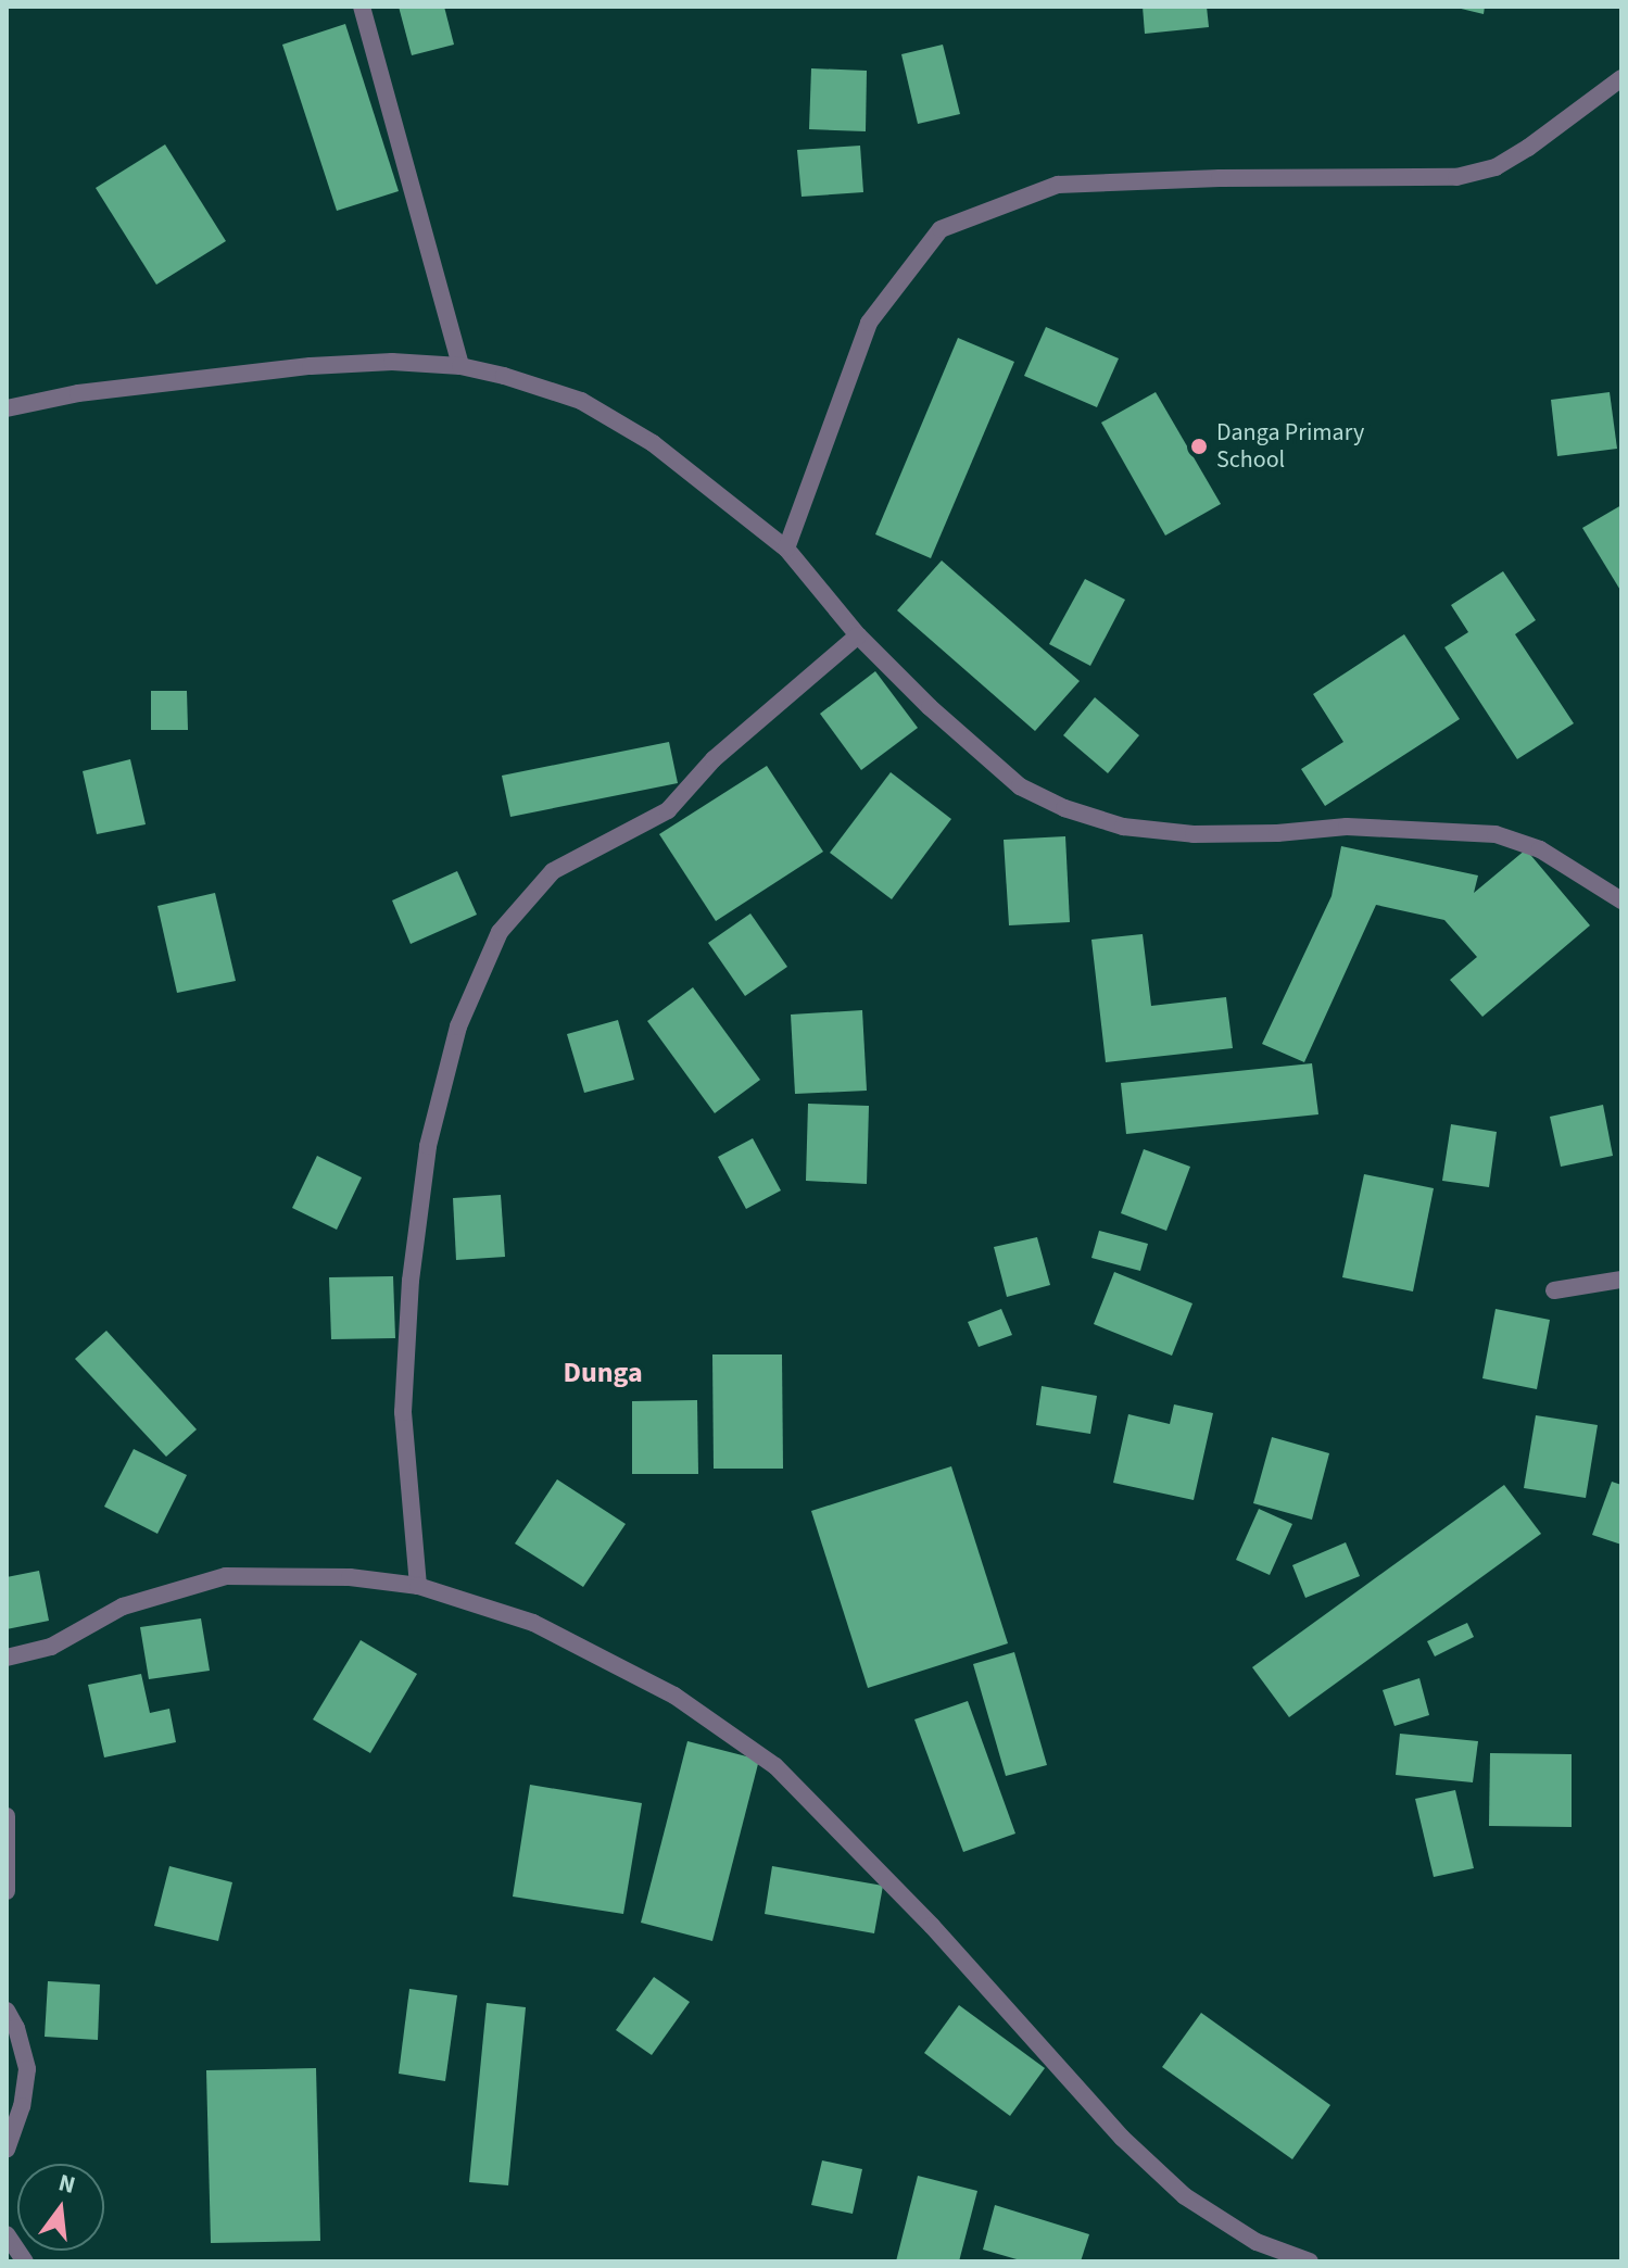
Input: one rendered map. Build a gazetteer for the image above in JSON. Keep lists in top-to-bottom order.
{
  "districts": ["Dunga"],
  "places": ["Danga Primary School"],
  "north": "top"
}
